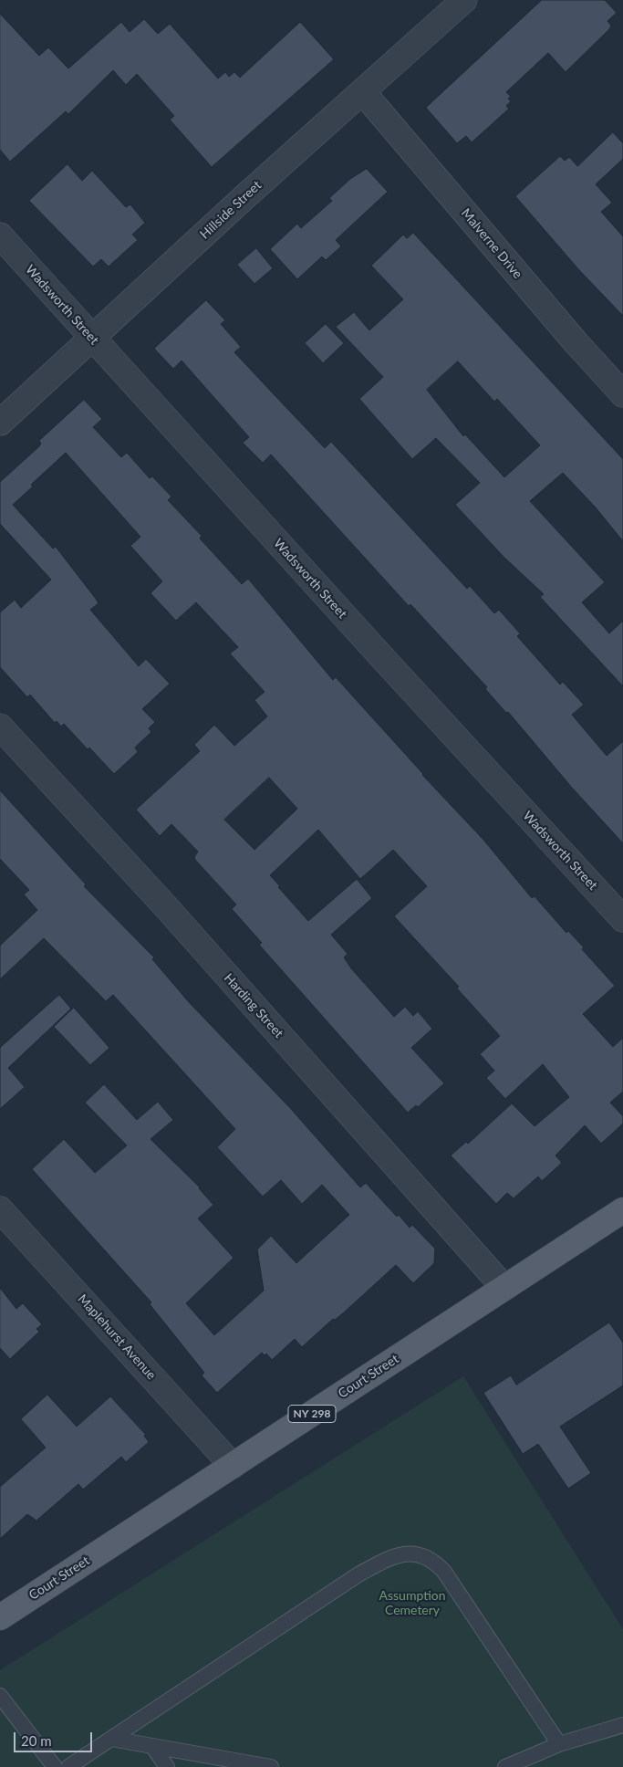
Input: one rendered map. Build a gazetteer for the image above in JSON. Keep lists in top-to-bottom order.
{
  "streets": {
    "main road": ["Court Street", "NY 298"],
    "street": [
      "Hillside Street",
      "Malverne Drive",
      "Wadsworth Street",
      "Harding Street",
      "Maplehurst Avenue"
    ]
  },
  "crossings": [
    ["Hillside Street", "Malverne Drive"],
    ["Hillside Street", "Wadsworth Street"],
    ["Harding Street", "Court Street"],
    ["Maplehurst Avenue", "Court Street"]
  ],
  "parks": ["Assumption Cemetery"],
  "scale_bar": "20 m"
}
